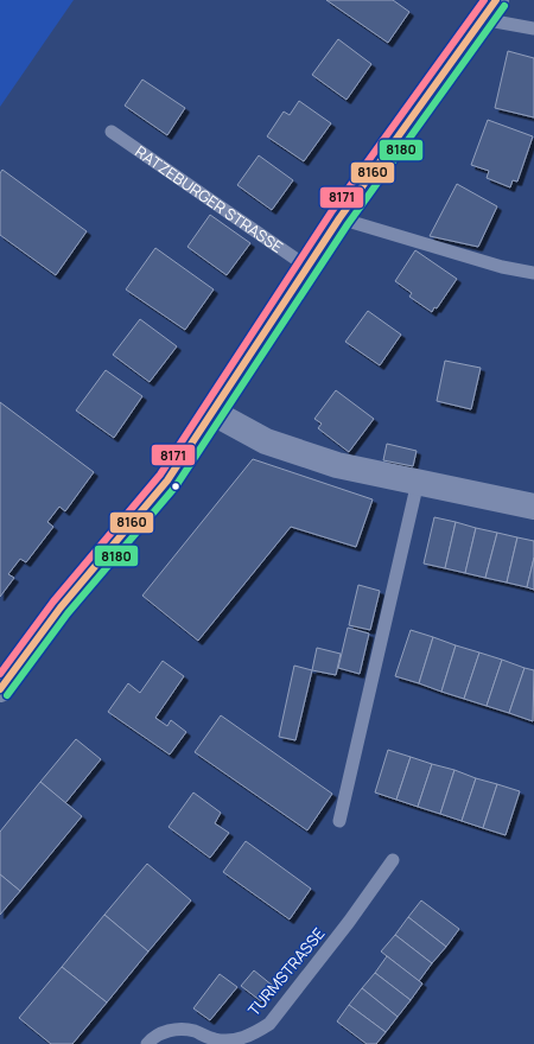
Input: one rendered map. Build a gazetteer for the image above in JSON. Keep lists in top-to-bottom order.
{
  "streets": {
    "lane": ["RATZEBURGER STRASSE", "TURMSTRASSE"]
  },
  "lines": ["transit line 8160", "transit line 8171", "transit line 8180"]
}
